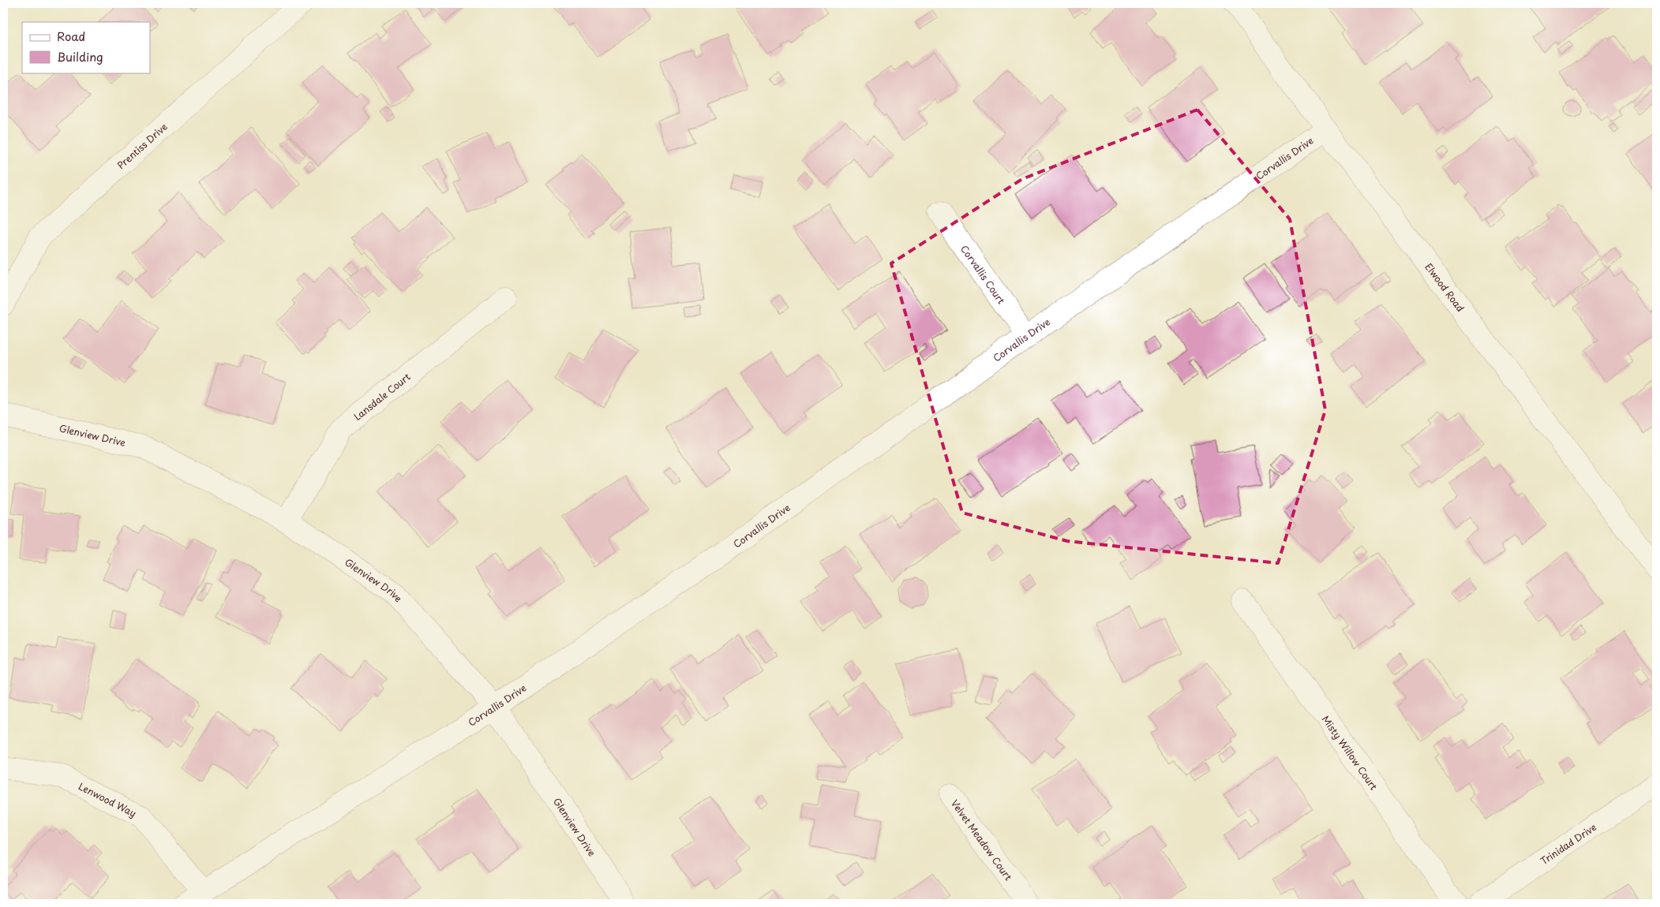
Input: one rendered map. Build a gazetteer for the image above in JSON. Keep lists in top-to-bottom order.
{
  "streets": {
    "street": [
      "Prentiss Drive",
      "Corvallis Drive",
      "Corvallis Court",
      "Elwood Road",
      "Lansdale Court",
      "Glenview Drive",
      "Misty Willow Court",
      "Lenwood Way",
      "Velvet Meadow Court",
      "Trinidad Drive"
    ]
  },
  "crossings": [
    ["Corvallis Drive", "Corvallis Court"],
    ["Corvallis Drive", "Elwood Road"],
    ["Corvallis Drive", "Glenview Drive"],
    ["Corvallis Drive", "Lenwood Way"],
    ["Lansdale Court", "Glenview Drive"]
  ],
  "legend": ["Road", "Building"]
}
